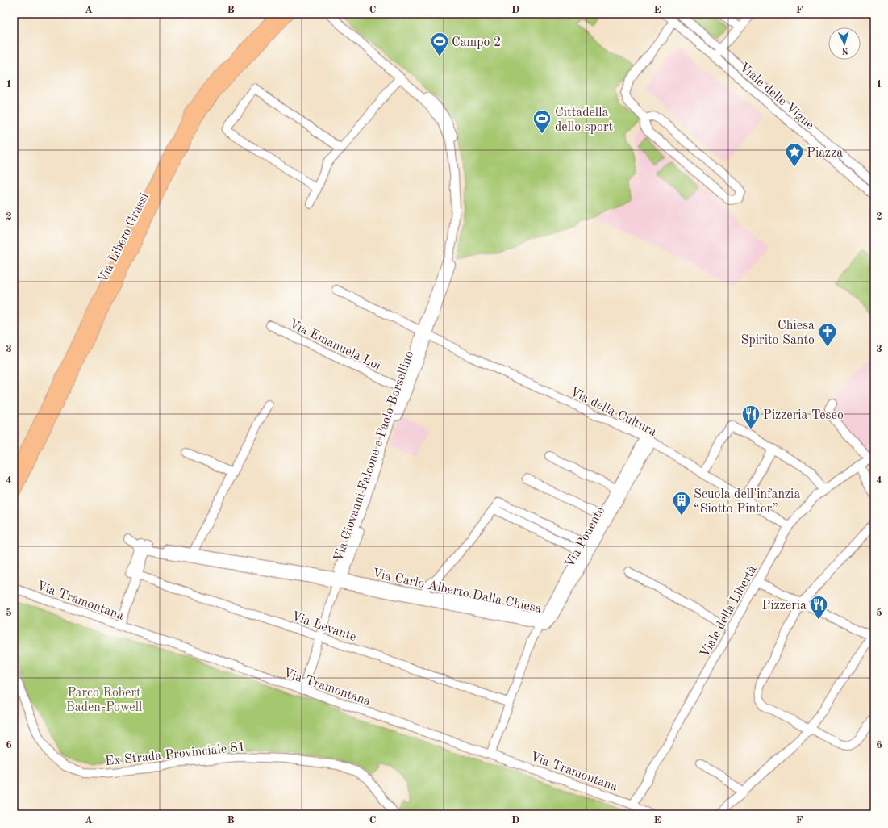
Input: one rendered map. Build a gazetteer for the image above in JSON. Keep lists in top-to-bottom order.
{
  "streets": {
    "main road": ["Via Libero Grassi"],
    "street": [
      "Viale delle Vigne",
      "Via Emanuela Loi",
      "Via della Cultura",
      "Via Giovanni Falcone e Paolo Borsellino",
      "Via Ponente",
      "Via Carlo Alberto Dalla Chiesa",
      "Via Tramontana",
      "Viale della Libertà",
      "Via Levante",
      "Ex Strada Provinciale 81"
    ]
  },
  "crossings": [
    ["Via Emanuela Loi", "Via Giovanni Falcone e Paolo Borsellino"],
    ["Via della Cultura", "Via Giovanni Falcone e Paolo Borsellino"],
    ["Via della Cultura", "Via Ponente"],
    ["Via della Cultura", "Viale della Libertà"],
    ["Via Giovanni Falcone e Paolo Borsellino", "Via Carlo Alberto Dalla Chiesa"],
    ["Via Ponente", "Via Carlo Alberto Dalla Chiesa"],
    ["Via Ponente", "Via Tramontana"],
    ["Via Ponente", "Via Levante"],
    ["Via Carlo Alberto Dalla Chiesa", "Via Levante"],
    ["Via Tramontana", "Viale della Libertà"]
  ],
  "parks": ["Parco Robert Baden-Powell"],
  "places": {
    "sports": ["Campo 2", "Cittadella dello sport"],
    "place": ["Piazza"],
    "church": ["Chiesa Spirito Santo"],
    "restaurant": ["Pizzeria Teseo", "Pizzeria"],
    "building": ["Scuola dell'infanzia “Siotto Pintor”"]
  },
  "north": "bottom",
  "grid": {
    "columns": [
      "A",
      "B",
      "C",
      "D",
      "E",
      "F"
    ],
    "rows": [
      "1",
      "2",
      "3",
      "4",
      "5",
      "6"
    ]
  }
}
